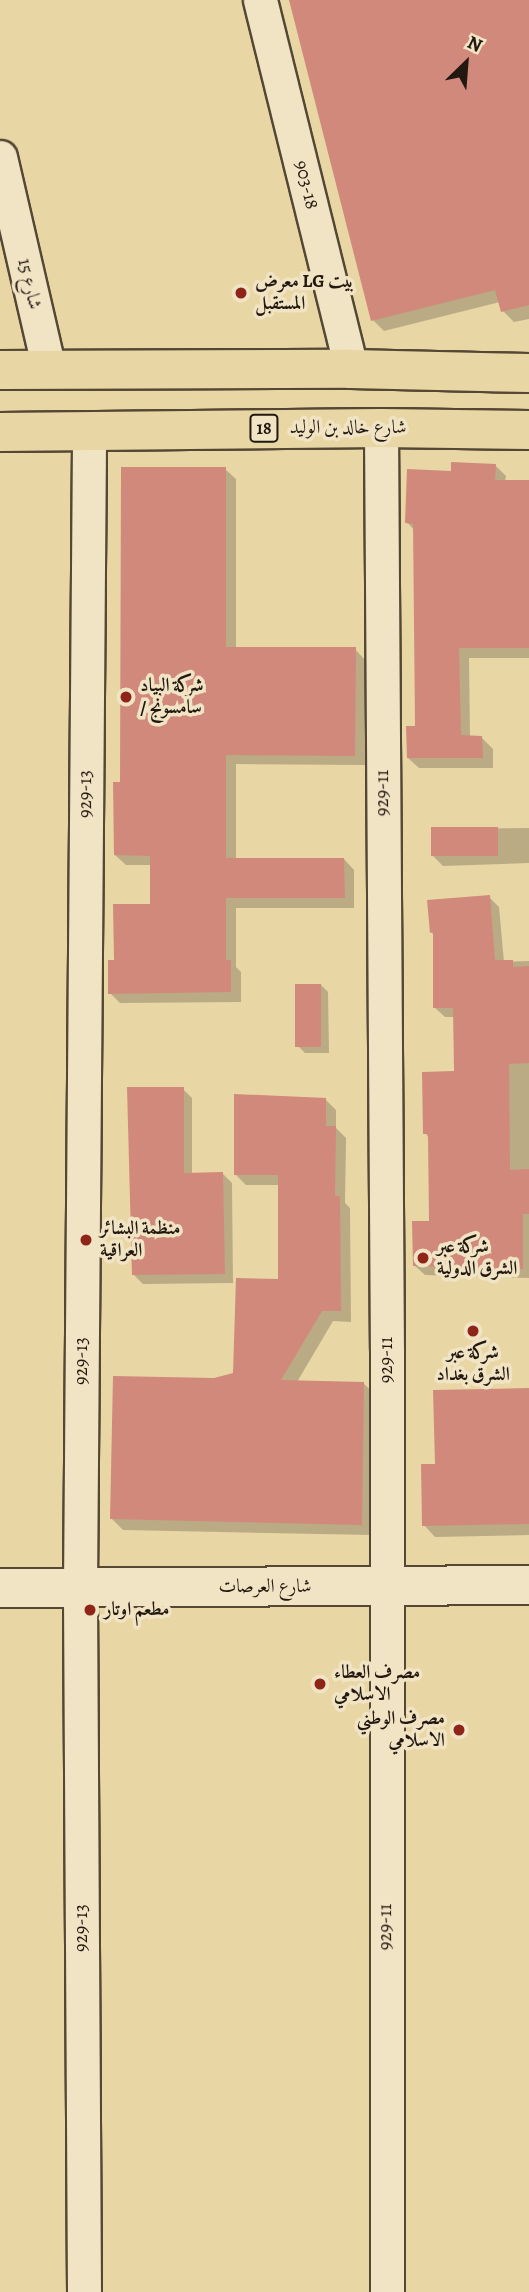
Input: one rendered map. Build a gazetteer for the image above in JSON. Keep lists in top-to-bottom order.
{
  "streets": {
    "main road": ["18", "شارع خالد بن الوليد"],
    "street": [
      "903-18",
      "شارع 15",
      "929-11",
      "929-13",
      "شارع العرصات"
    ]
  },
  "crossings": [
    ["شارع خالد بن الوليد", "929-11"],
    ["شارع خالد بن الوليد", "929-13"],
    ["929-11", "شارع العرصات"],
    ["929-13", "شارع العرصات"]
  ],
  "places": [
    "معرض LG بيت المستقبل",
    "شركة البياد / سامسونج",
    "منظمة البشائر العراقية",
    "شركة عبر الشرق الدولية",
    "شركة عبر الشرق بغداد",
    "مطعم اوتار",
    "مصرف العطاء الاسلامي",
    "مصرف الوطني الاسلامي"
  ],
  "north": "top right"
}
